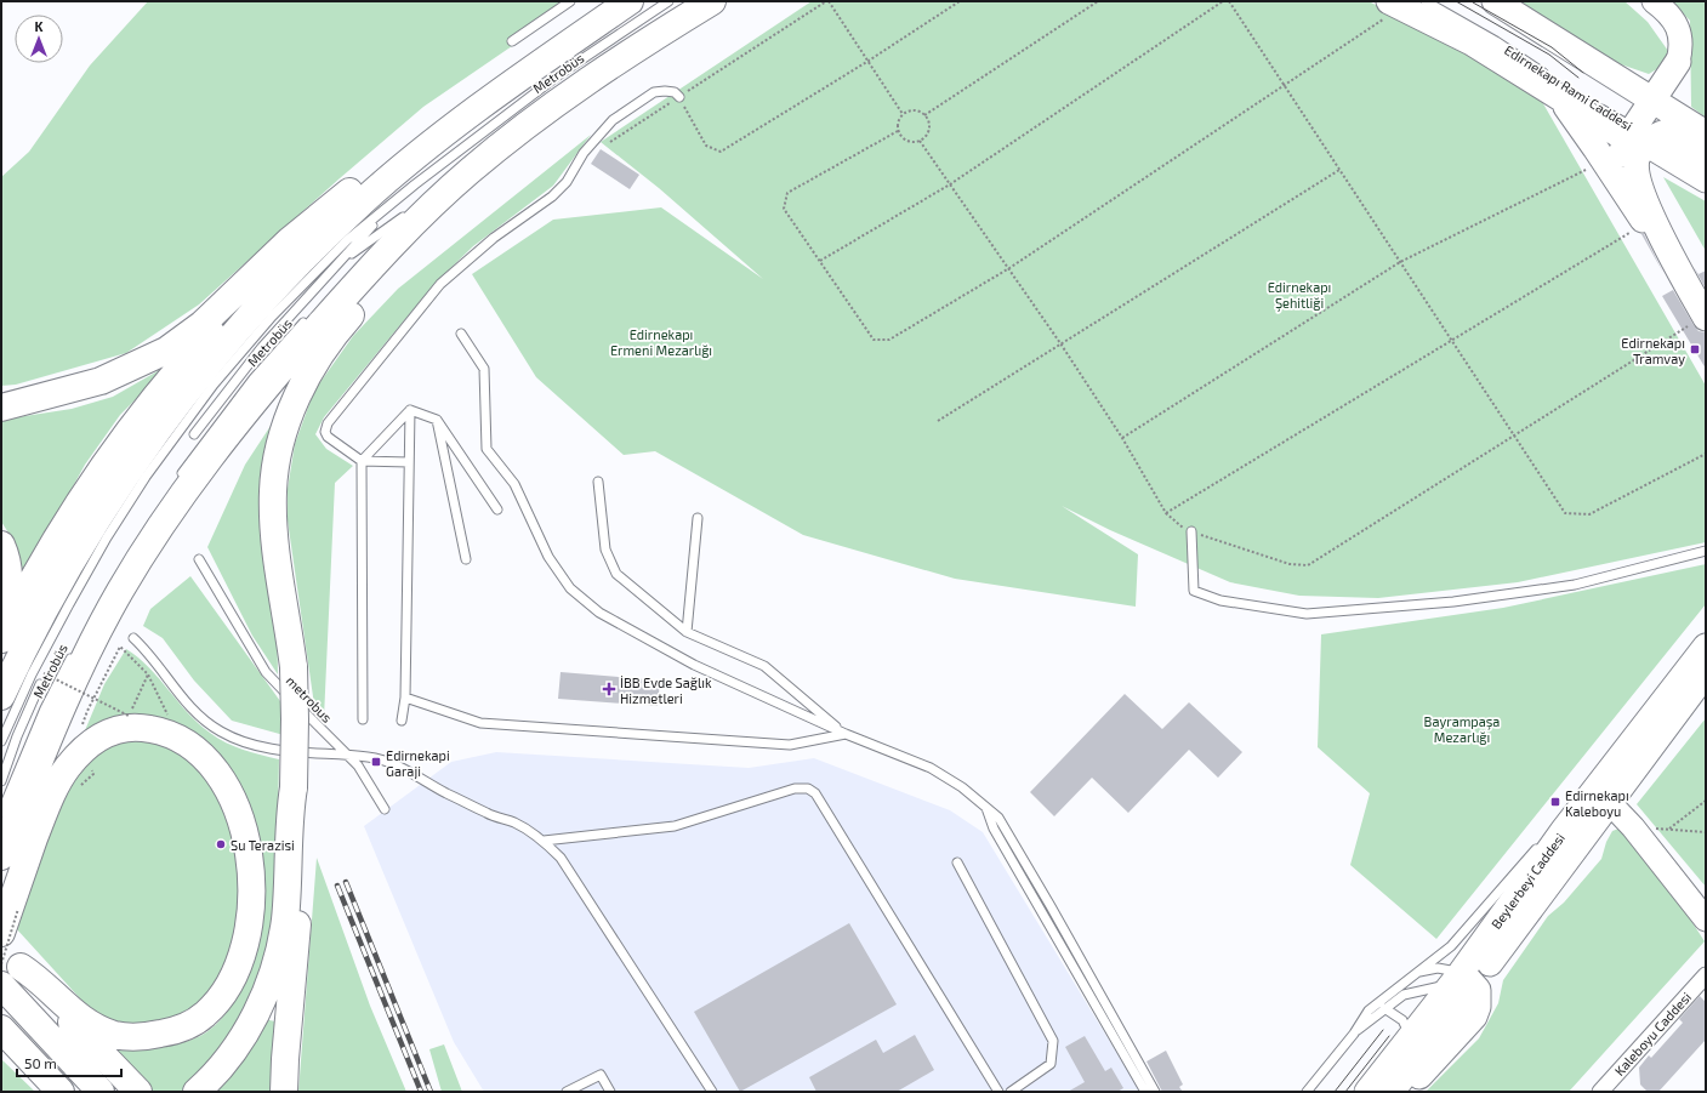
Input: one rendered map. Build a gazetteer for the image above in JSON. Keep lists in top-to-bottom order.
{
  "streets": {
    "main road": ["Edirnekapı Rami Caddesi", "Beylerbeyi Caddesi"],
    "street": ["Kaleboyu Caddesi"],
    "lane": ["Metrobüs", "metrobus"]
  },
  "parks": ["Edirnekapı Şehitliği", "Edirnekapı Ermeni Mezarlığı", "Bayrampaşa Mezarlığı"],
  "places": {
    "transit": ["Edirnekapı Tramvay", "Edirnekapi Garaji", "Edirnekapı Kaleboyu"],
    "health": ["İBB Evde Sağlık Hizmetleri"],
    "other": ["Su Terazisi"]
  },
  "scale_bar": "50 m",
  "north": "top"
}
